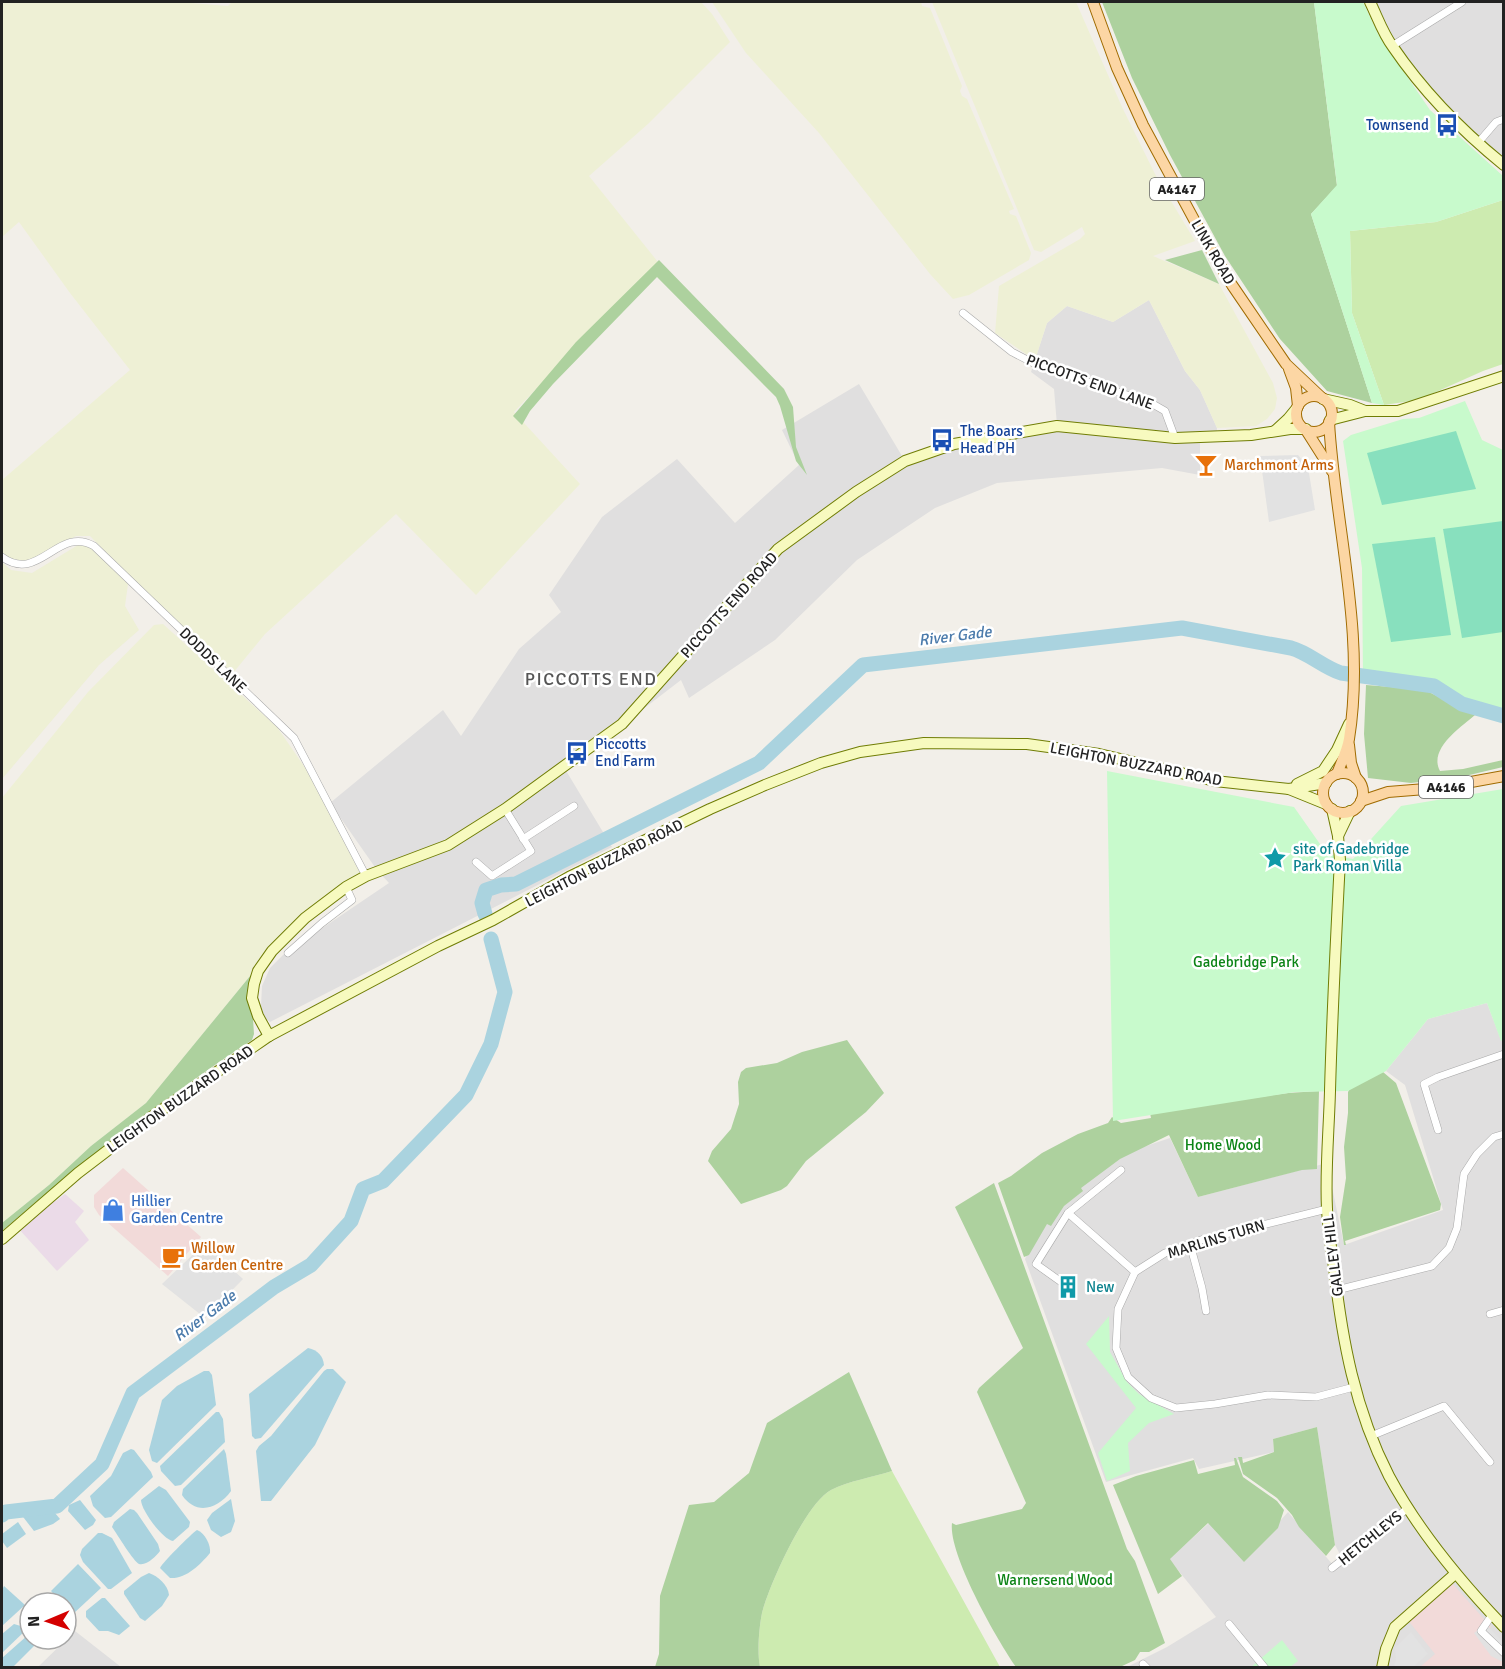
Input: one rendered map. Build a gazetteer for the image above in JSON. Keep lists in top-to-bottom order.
{
  "streets": {
    "main road": ["A4147", "LINK ROAD", "A4146"],
    "street": [
      "PICCOTTS END LANE",
      "PICCOTTS END ROAD",
      "DODDS LANE",
      "LEIGHTON BUZZARD ROAD",
      "MARLINS TURN",
      "GALLEY HILL",
      "HETCHLEYS"
    ]
  },
  "crossings": [
    ["LINK ROAD", "PICCOTTS END ROAD"],
    ["LINK ROAD", "LEIGHTON BUZZARD ROAD"],
    ["LINK ROAD", "A4146"],
    ["LINK ROAD", "GALLEY HILL"],
    ["PICCOTTS END LANE", "PICCOTTS END ROAD"],
    ["PICCOTTS END ROAD", "DODDS LANE"],
    ["PICCOTTS END ROAD", "LEIGHTON BUZZARD ROAD"],
    ["LEIGHTON BUZZARD ROAD", "A4146"],
    ["LEIGHTON BUZZARD ROAD", "GALLEY HILL"],
    ["A4146", "GALLEY HILL"],
    ["MARLINS TURN", "GALLEY HILL"],
    ["GALLEY HILL", "HETCHLEYS"]
  ],
  "districts": ["PICCOTTS END"],
  "water": ["River Gade"],
  "parks": ["Gadebridge Park", "Home Wood", "Warnersend Wood"],
  "places": {
    "bus stop": ["Townsend", "The Boars Head PH", "Piccotts End Farm"],
    "bar": ["Marchmont Arms"],
    "place": ["site of Gadebridge Park Roman Villa"],
    "shop": ["Hillier Garden Centre"],
    "cafe": ["Willow Garden Centre"],
    "building": ["New"]
  },
  "north": "left"
}
